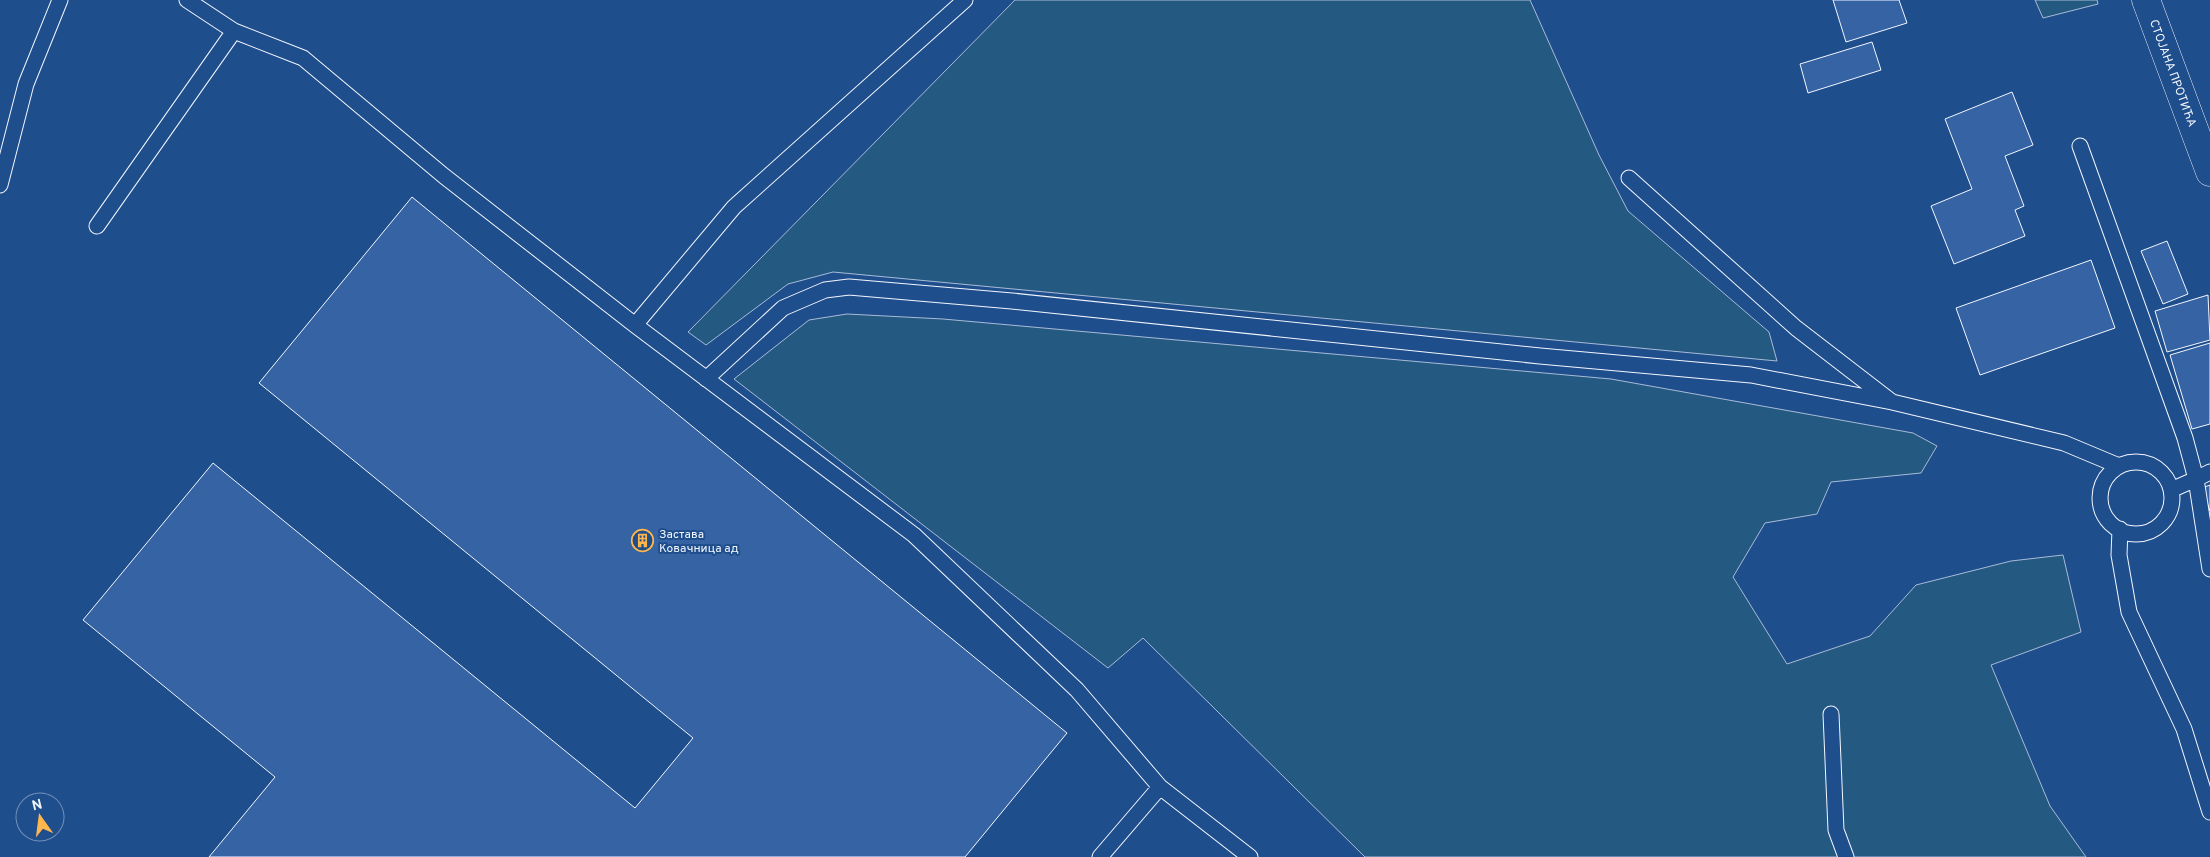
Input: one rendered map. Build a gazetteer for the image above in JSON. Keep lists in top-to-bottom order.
{
  "streets": {
    "main road": ["СТОЈАНА ПРОТИЋА"]
  },
  "places": {
    "building": ["Застава Ковачница ад"]
  },
  "north": "top"
}
